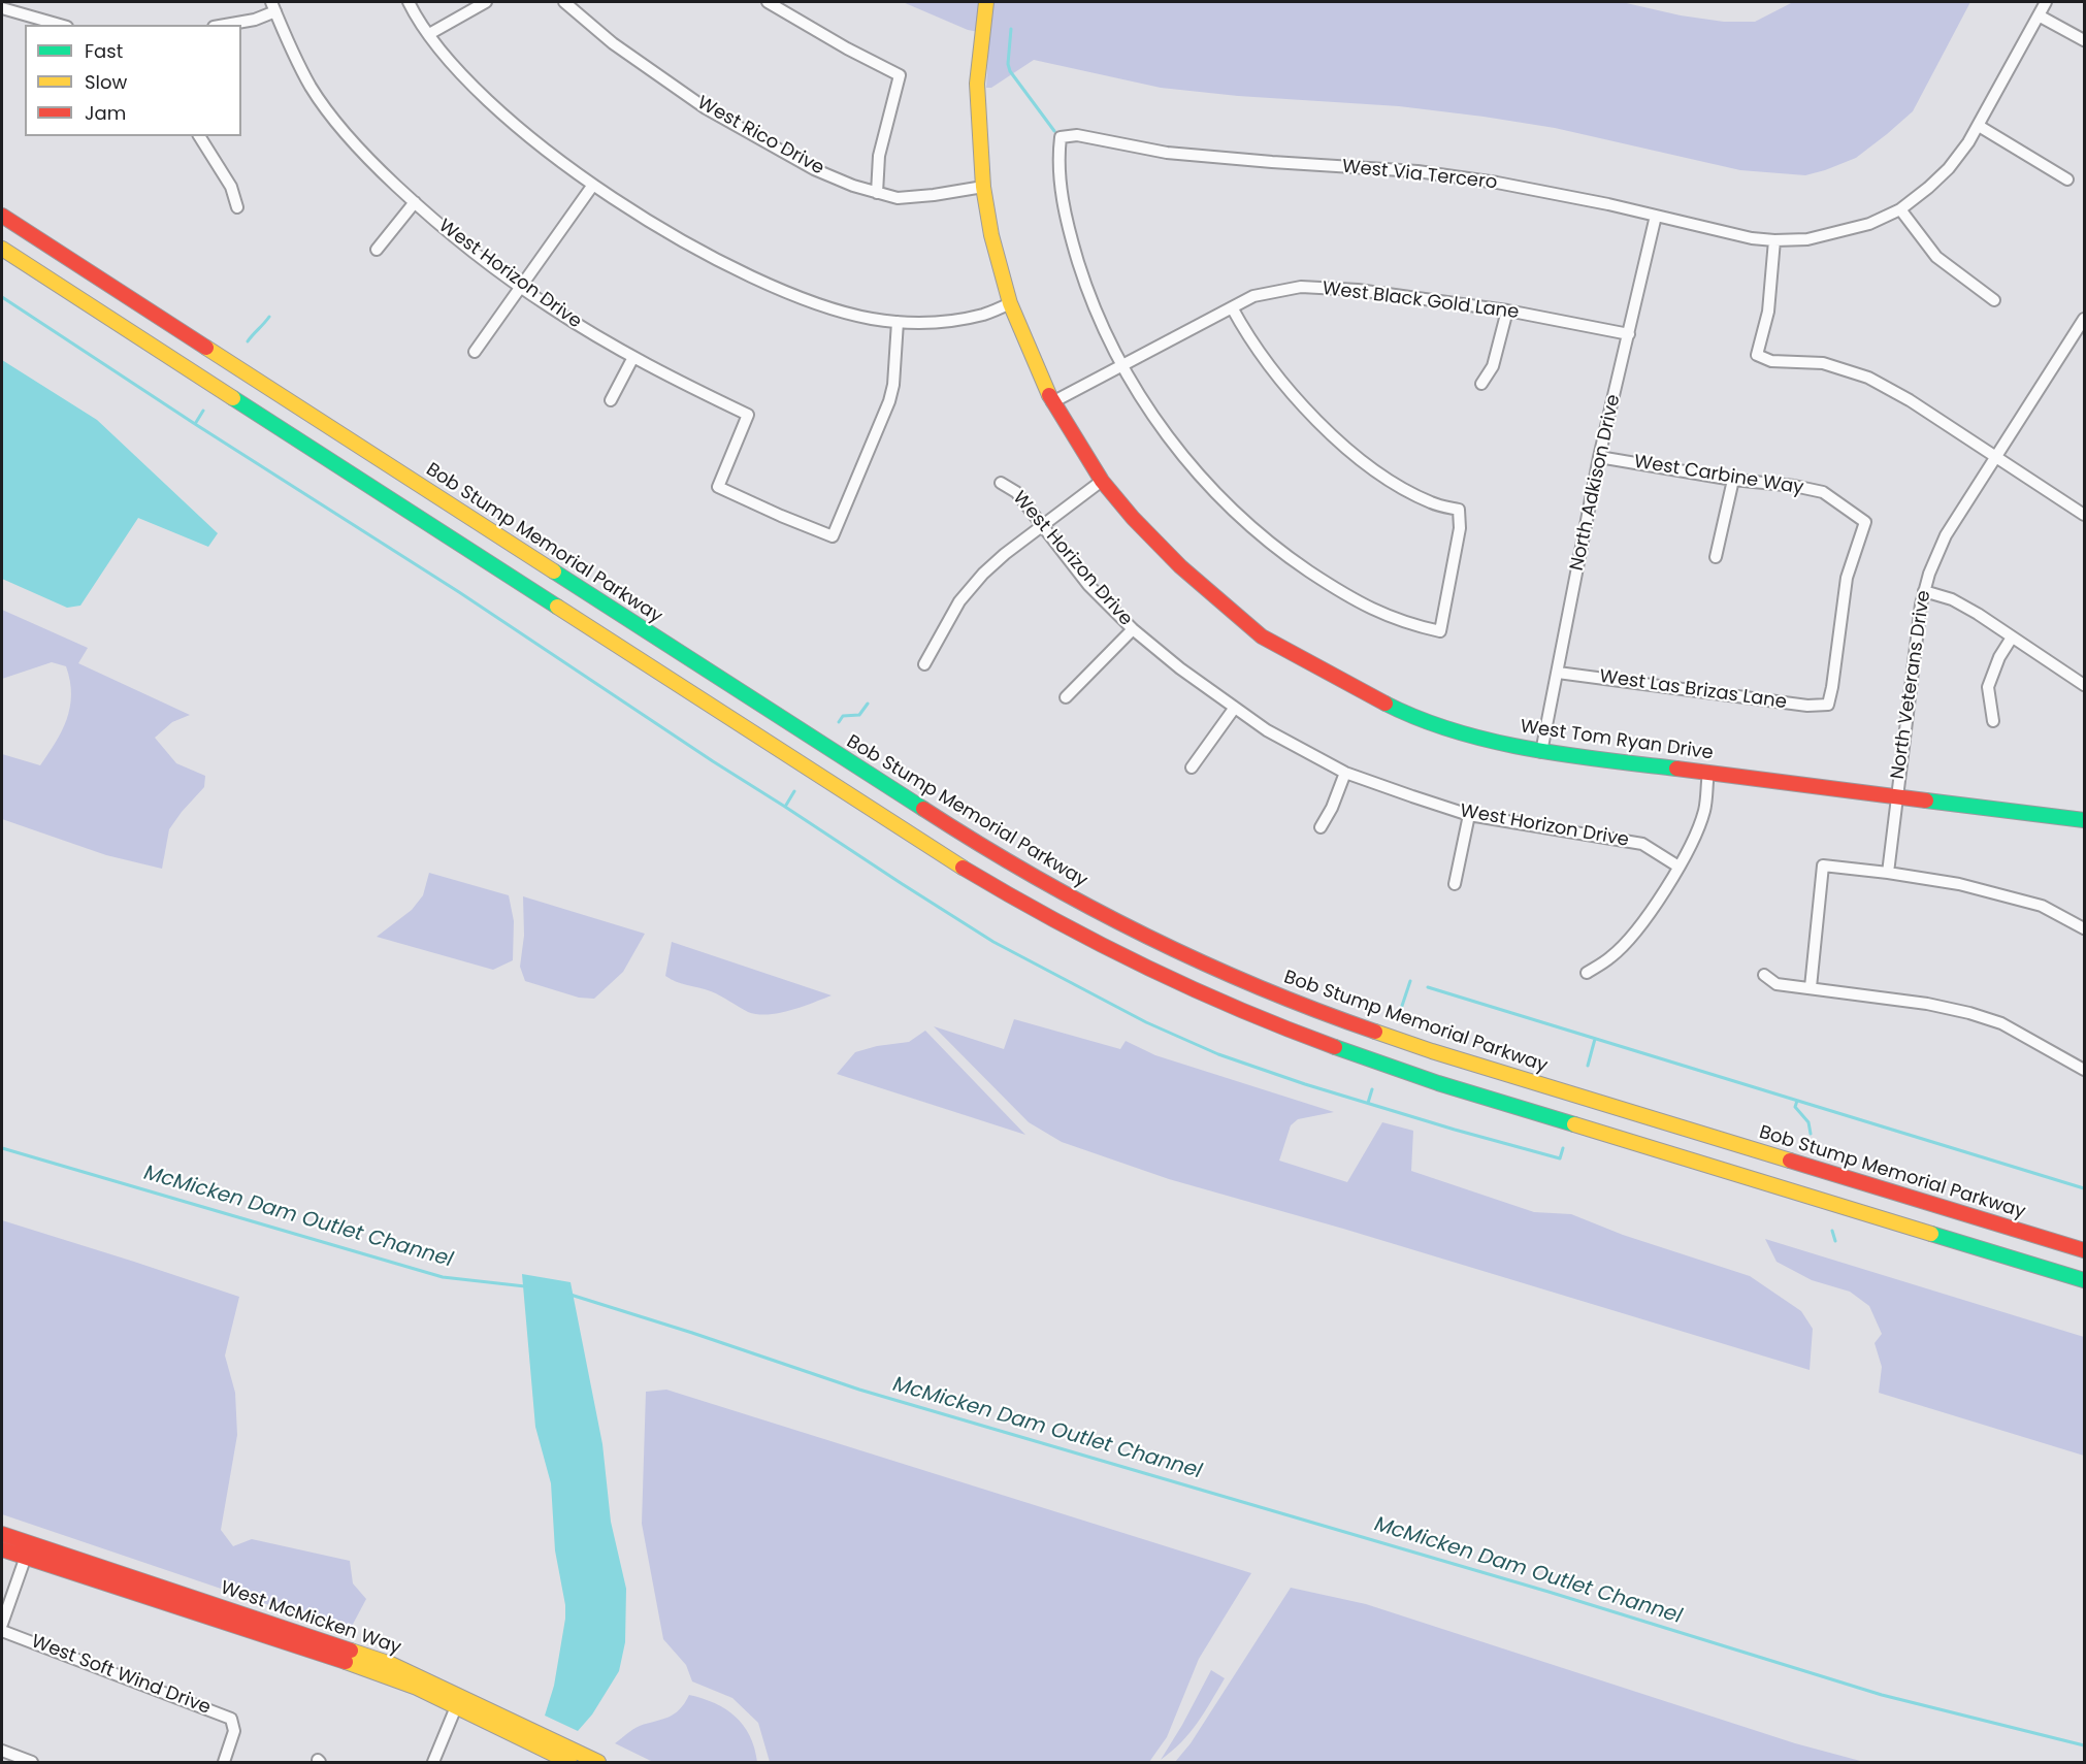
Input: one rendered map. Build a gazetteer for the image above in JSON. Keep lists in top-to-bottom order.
{
  "streets": {
    "main road": ["Bob Stump Memorial Parkway", "West Tom Ryan Drive", "West McMicken Way"],
    "street": [
      "West Rico Drive",
      "West Via Tercero",
      "West Horizon Drive",
      "West Black Gold Lane",
      "West Carbine Way",
      "North Adkison Drive",
      "North Veterans Drive",
      "West Las Brizas Lane",
      "West Soft Wind Drive"
    ]
  },
  "crossings": [
    ["West Rico Drive", "West Tom Ryan Drive"],
    ["West Via Tercero", "West Black Gold Lane"],
    ["West Via Tercero", "North Adkison Drive"],
    ["West Black Gold Lane", "North Adkison Drive"],
    ["West Black Gold Lane", "West Tom Ryan Drive"],
    ["West Carbine Way", "North Adkison Drive"],
    ["West Carbine Way", "West Las Brizas Lane"],
    ["North Adkison Drive", "West Las Brizas Lane"],
    ["North Adkison Drive", "West Tom Ryan Drive"],
    ["North Veterans Drive", "West Tom Ryan Drive"]
  ],
  "water": ["McMicken Dam Outlet Channel"],
  "legend": ["Fast", "Slow", "Jam"]
}
